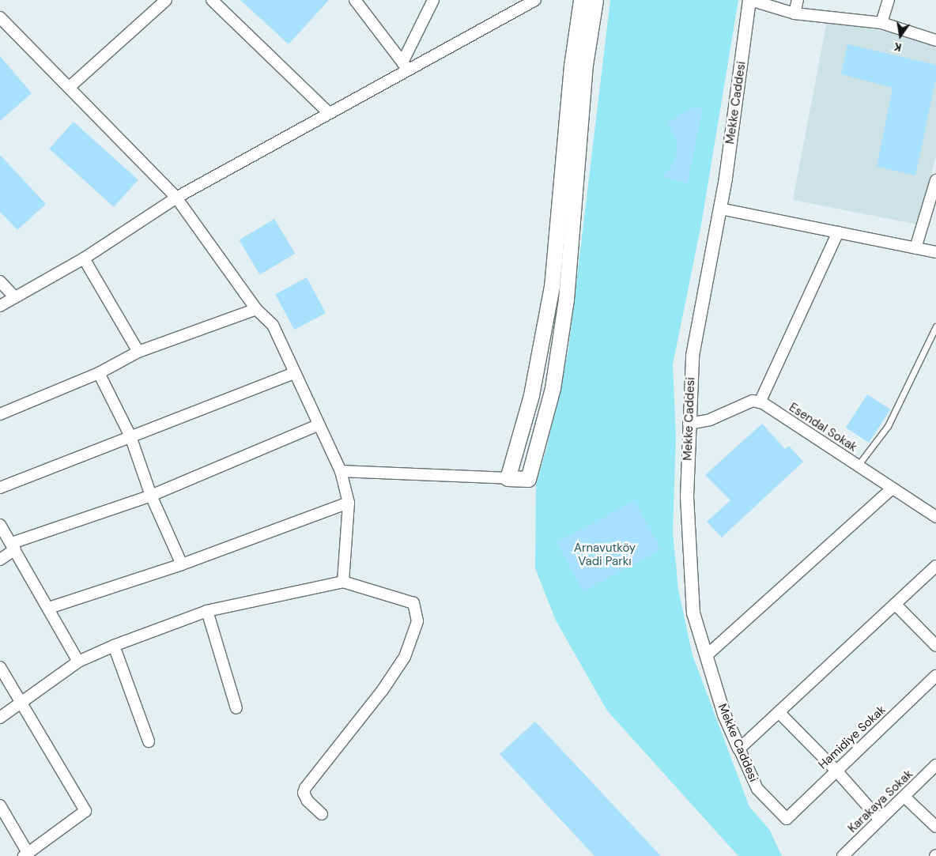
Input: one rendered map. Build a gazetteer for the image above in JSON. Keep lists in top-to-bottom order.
{
  "streets": {
    "street": [
      "Mekke Caddesi",
      "Esendal Sokak",
      "Hamidiye Sokak",
      "Karakaya Sokak"
    ]
  },
  "crossings": [
    ["Mekke Caddesi", "Hamidiye Sokak"]
  ],
  "parks": ["Arnavutköy Vadi Parkı"],
  "north": "bottom"
}
